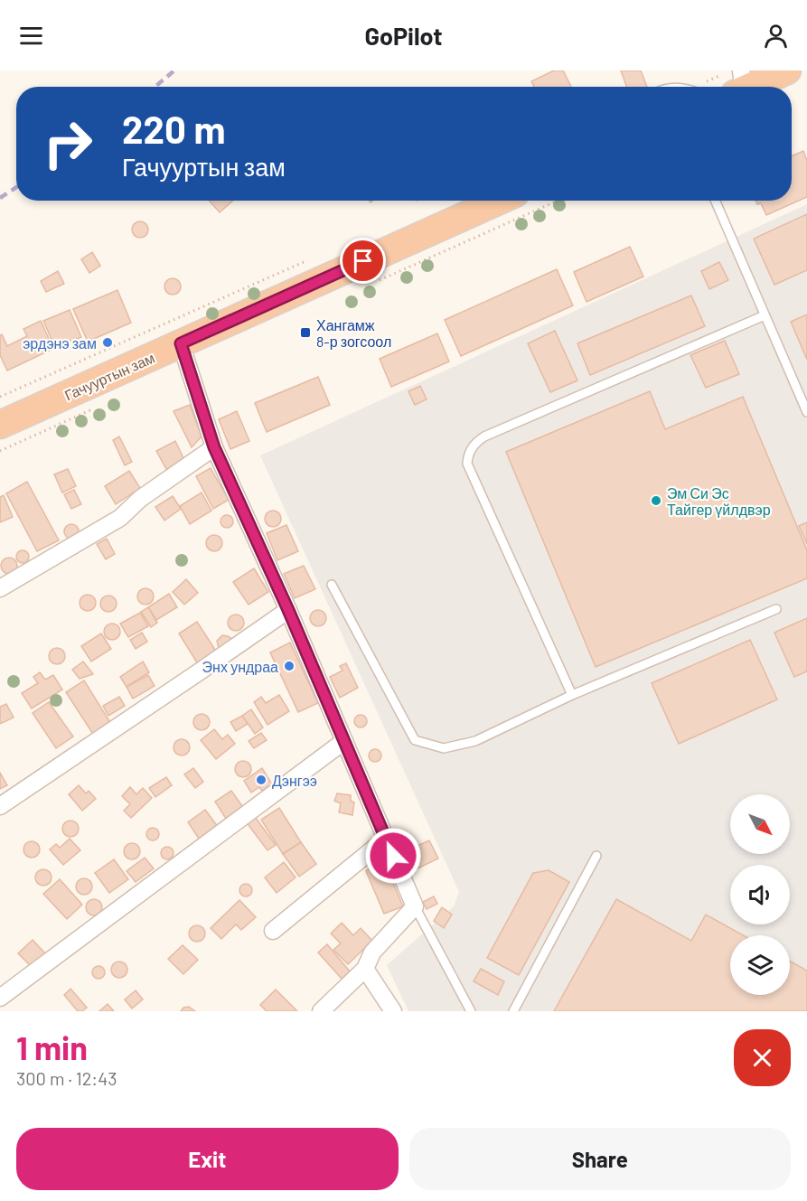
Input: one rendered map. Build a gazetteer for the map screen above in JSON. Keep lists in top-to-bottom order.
{
  "streets": {
    "highway": ["Гачууртын зам"]
  },
  "places": {
    "transit": ["Хангамж 8-р зогсоол"],
    "other": [
      "эрдэнэ зам",
      "Эм Си Эс Тайгер үйлдвэр",
      "Энх ундраа",
      "Дэнгээ"
    ]
  },
  "north": "bottom right",
  "page": {
    "header": "GoPilot",
    "turn": ["220 m", "Гачууртын зам"],
    "heading": ["1 min", "300 m · 12:43"],
    "buttons": ["Exit", "Share"]
  }
}
